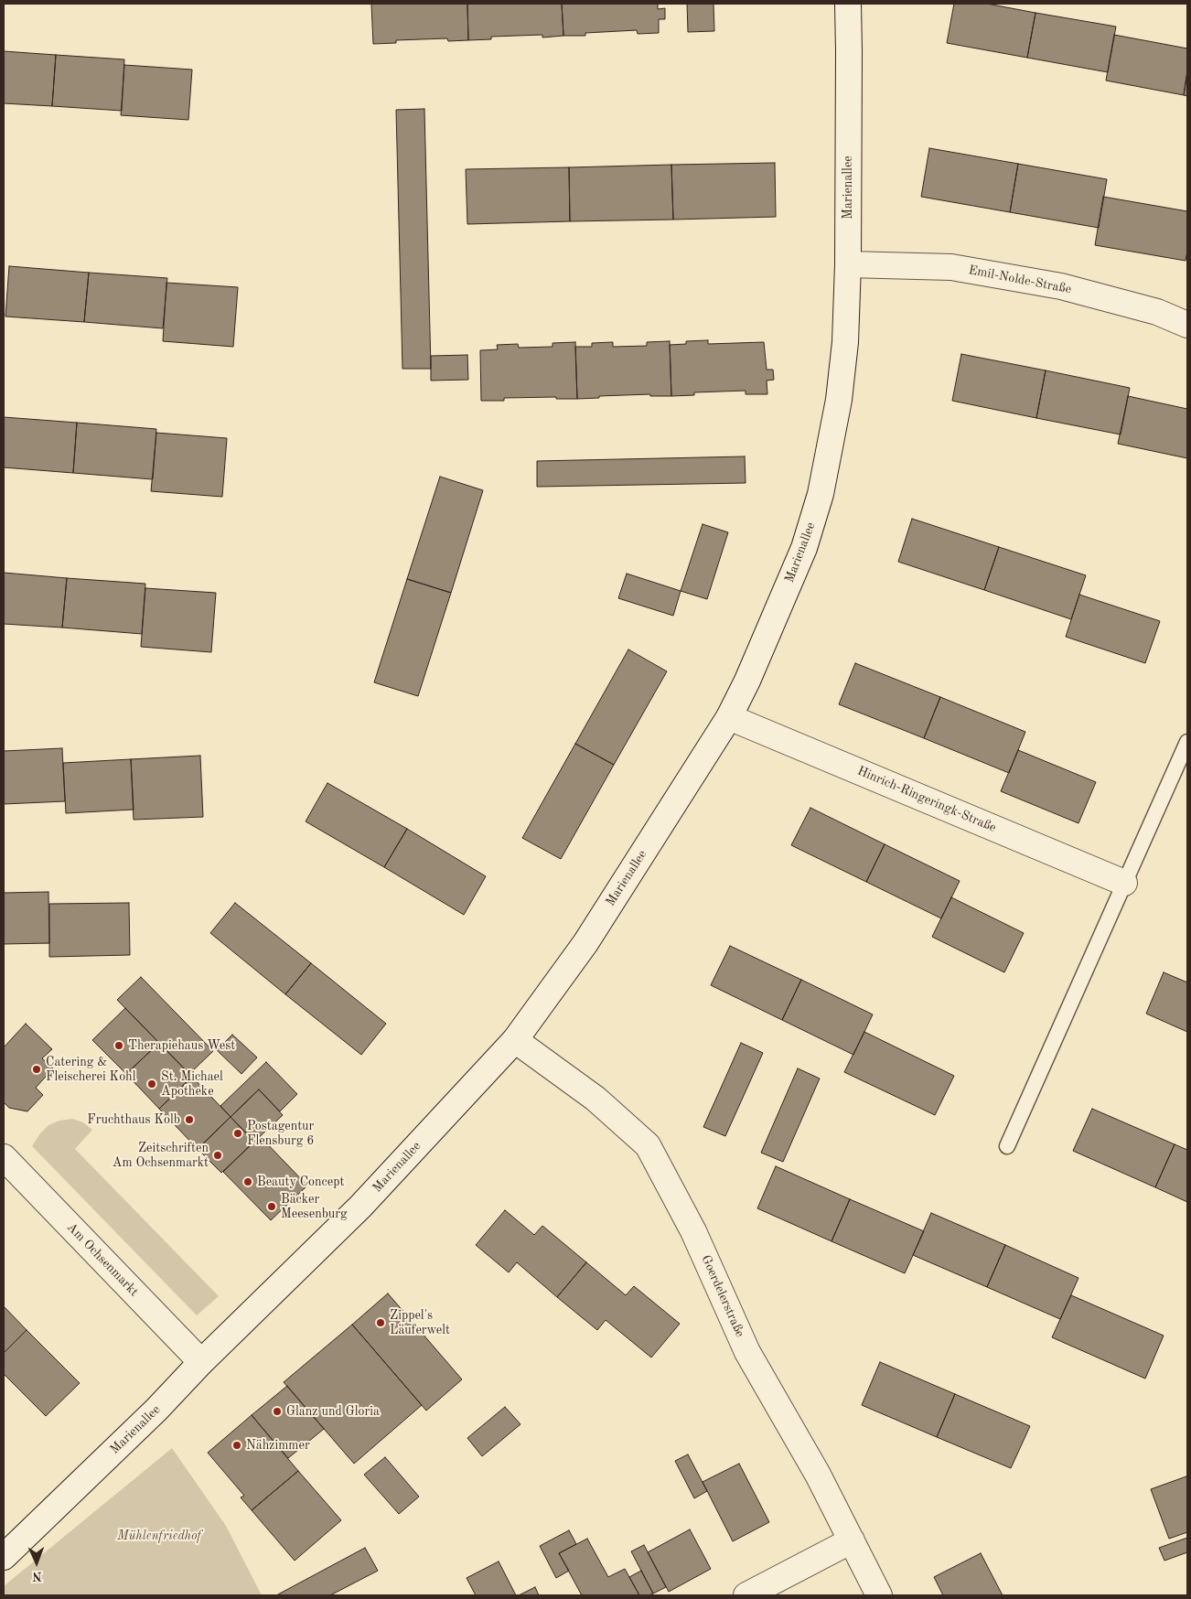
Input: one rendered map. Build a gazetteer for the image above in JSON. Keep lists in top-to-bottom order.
{
  "streets": {
    "street": [
      "Marienallee",
      "Emil-Nolde-Straße",
      "Hinrich-Ringeringk-Straße",
      "Am Ochsenmarkt",
      "Goerdelerstraße"
    ]
  },
  "crossings": [
    ["Marienallee", "Emil-Nolde-Straße"],
    ["Marienallee", "Hinrich-Ringeringk-Straße"],
    ["Marienallee", "Am Ochsenmarkt"],
    ["Marienallee", "Goerdelerstraße"]
  ],
  "parks": ["Mühlenfriedhof"],
  "places": [
    "Therapiehaus West",
    "Catering & Fleischerei Kohl",
    "St. Michael Apotheke",
    "Fruchthaus Kolb",
    "Postagentur Flensburg 6",
    "Zeitschriften Am Ochsenmarkt",
    "Beauty Concept",
    "Bäcker Meesenburg",
    "Zippel's Läuferwelt",
    "Glanz und Gloria",
    "Nähzimmer"
  ],
  "north": "bottom"
}
